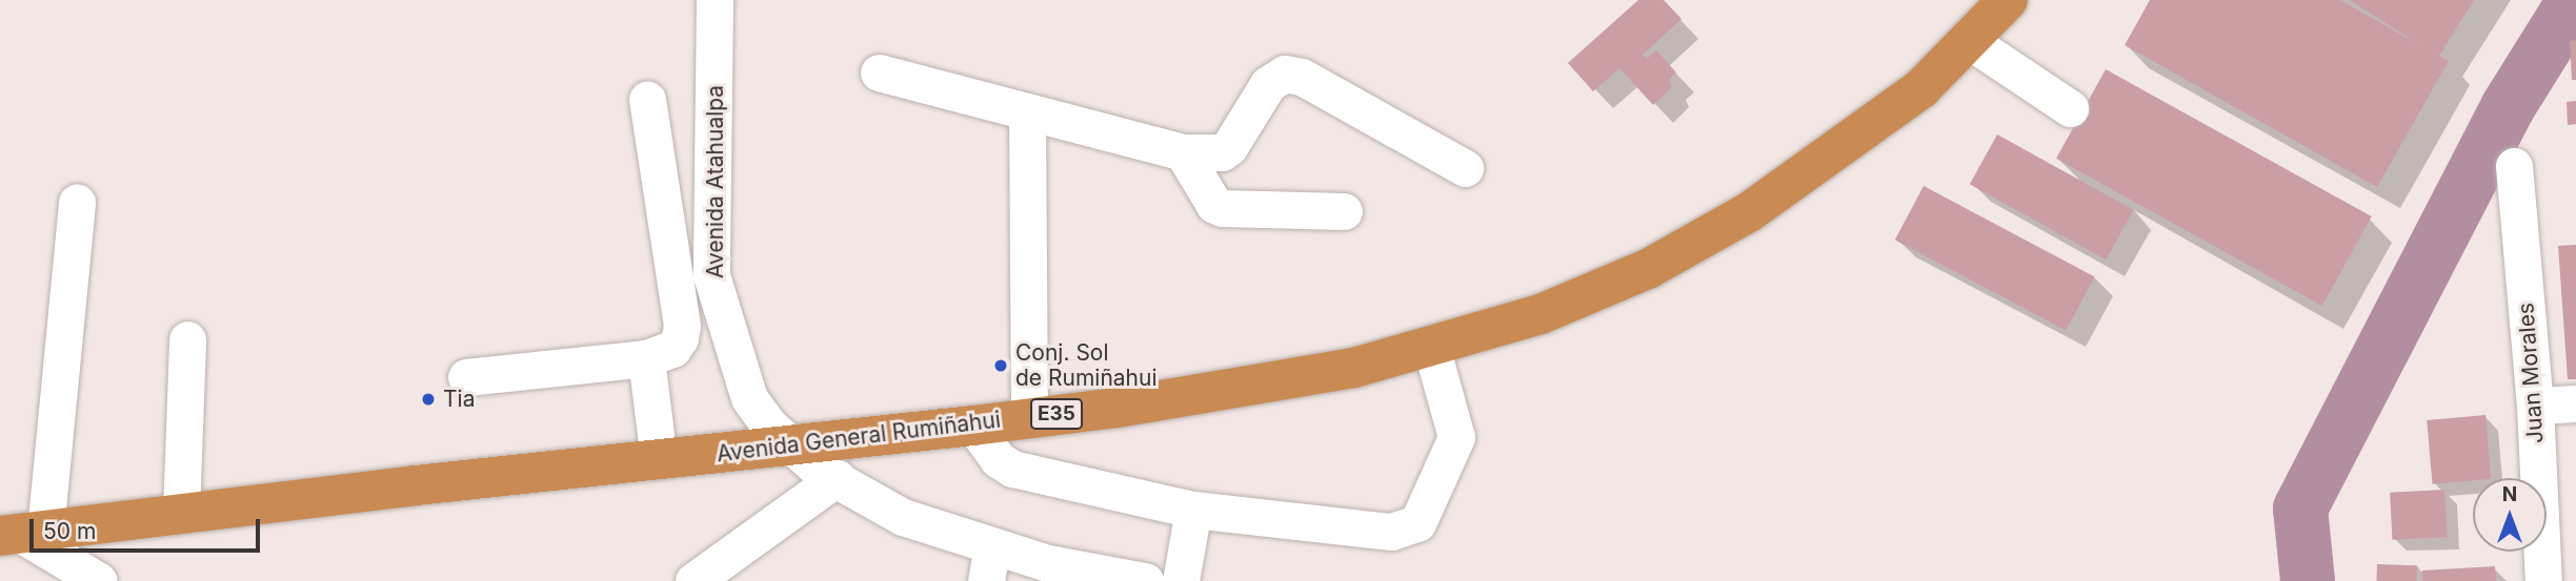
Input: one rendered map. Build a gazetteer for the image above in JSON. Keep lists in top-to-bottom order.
{
  "streets": {
    "highway": ["E35", "Avenida General Rumiñahui"],
    "street": ["Avenida Atahualpa", "Juan Morales"]
  },
  "crossings": [
    ["Avenida Atahualpa", "Avenida General Rumiñahui"]
  ],
  "places": ["Conj. Sol de Rumiñahui", "Tia"],
  "scale_bar": "50 m",
  "north": "top"
}
